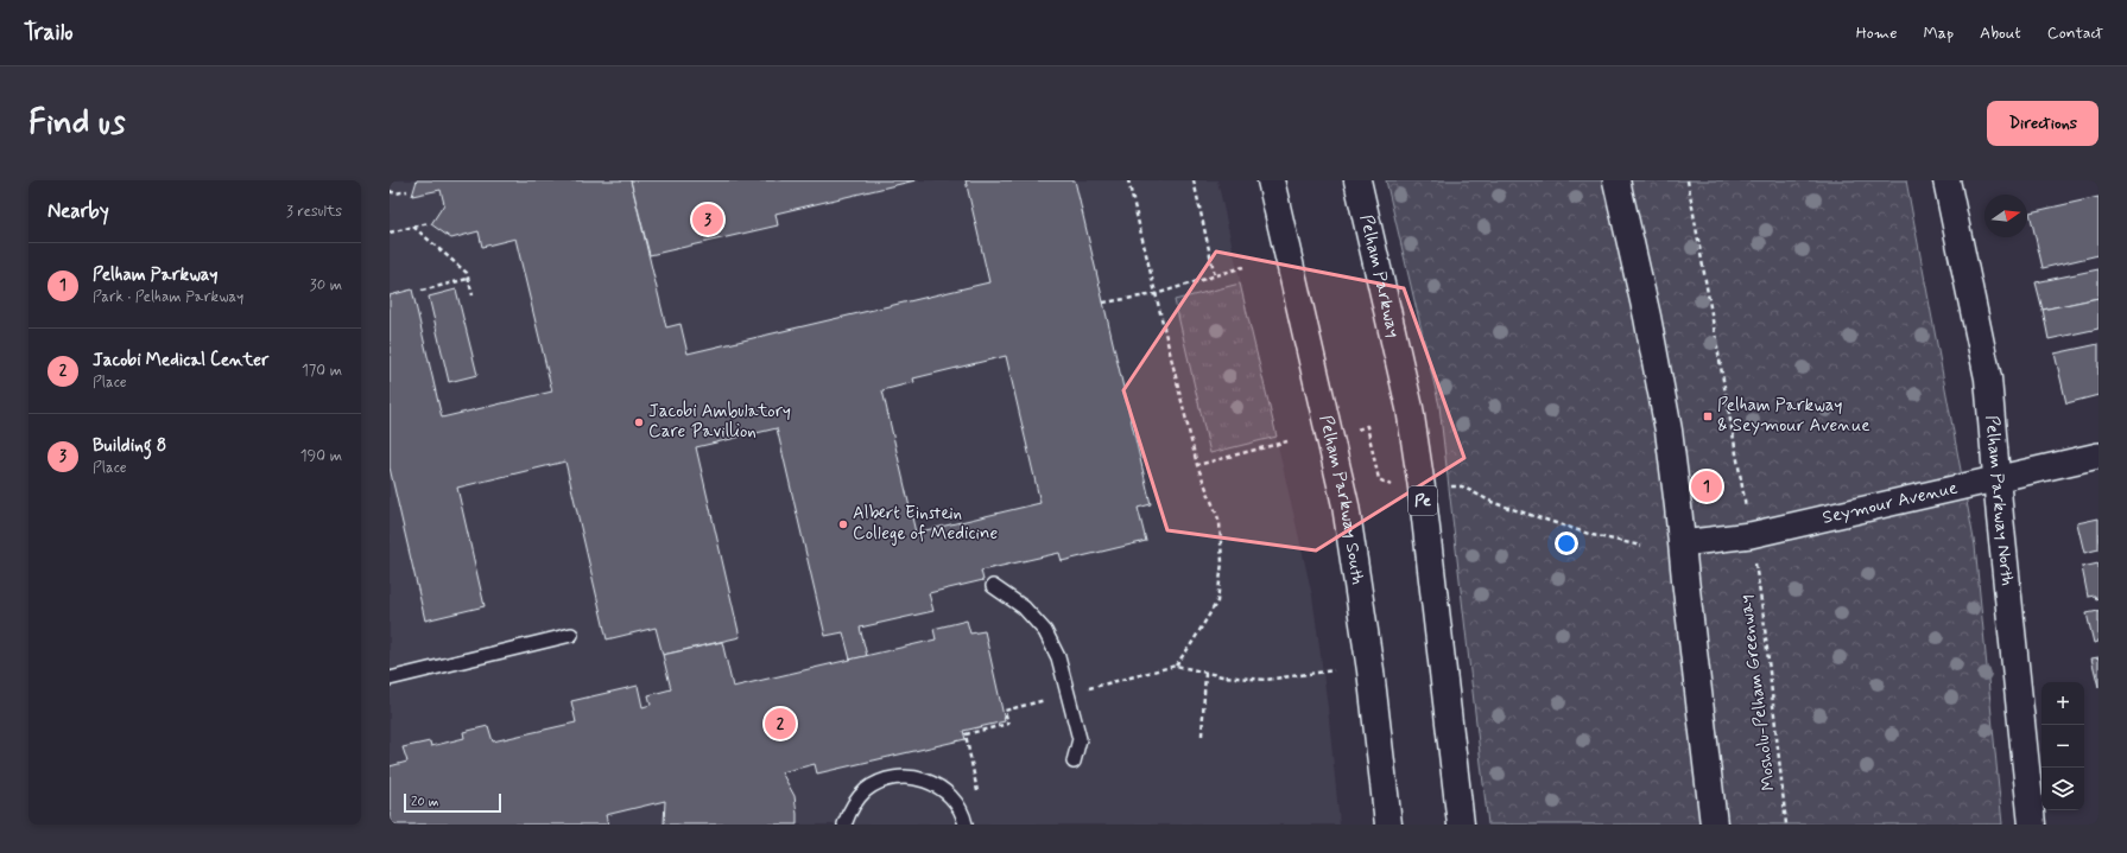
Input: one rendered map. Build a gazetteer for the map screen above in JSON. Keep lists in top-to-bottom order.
{
  "streets": {
    "street": [
      "Pelham Parkway",
      "Pelham Parkway South",
      "Pe",
      "Pelham Parkway North",
      "Seymour Avenue"
    ],
    "path": ["Mosholu-Pelham Greenway"]
  },
  "crossings": [
    ["Pelham Parkway North", "Seymour Avenue"]
  ],
  "places": {
    "transit": ["Pelham Parkway & Seymour Avenue"],
    "other": ["Jacobi Ambulatory Care Pavillion", "Albert Einstein College of Medicine"]
  },
  "scale_bar": "20 m",
  "north": "right",
  "page": {
    "header": "Trailo",
    "nav": [
      "Home",
      "Map",
      "About",
      "Contact"
    ],
    "buttons": "Directions",
    "title": "Find us",
    "heading": ["Nearby", "3 results"],
    "pins": ["3", "1", "2"],
    "list": [
      {
        "mark": "1",
        "name": "Pelham Parkway",
        "note": "Park · Pelham Parkway",
        "value": "30 m"
      },
      {
        "mark": "2",
        "name": "Jacobi Medical Center",
        "note": "Place",
        "value": "170 m"
      },
      {
        "mark": "3",
        "name": "Building 8",
        "note": "Place",
        "value": "190 m"
      }
    ],
    "map_buttons": ["+", "−"],
    "scale": "20 m"
  }
}
